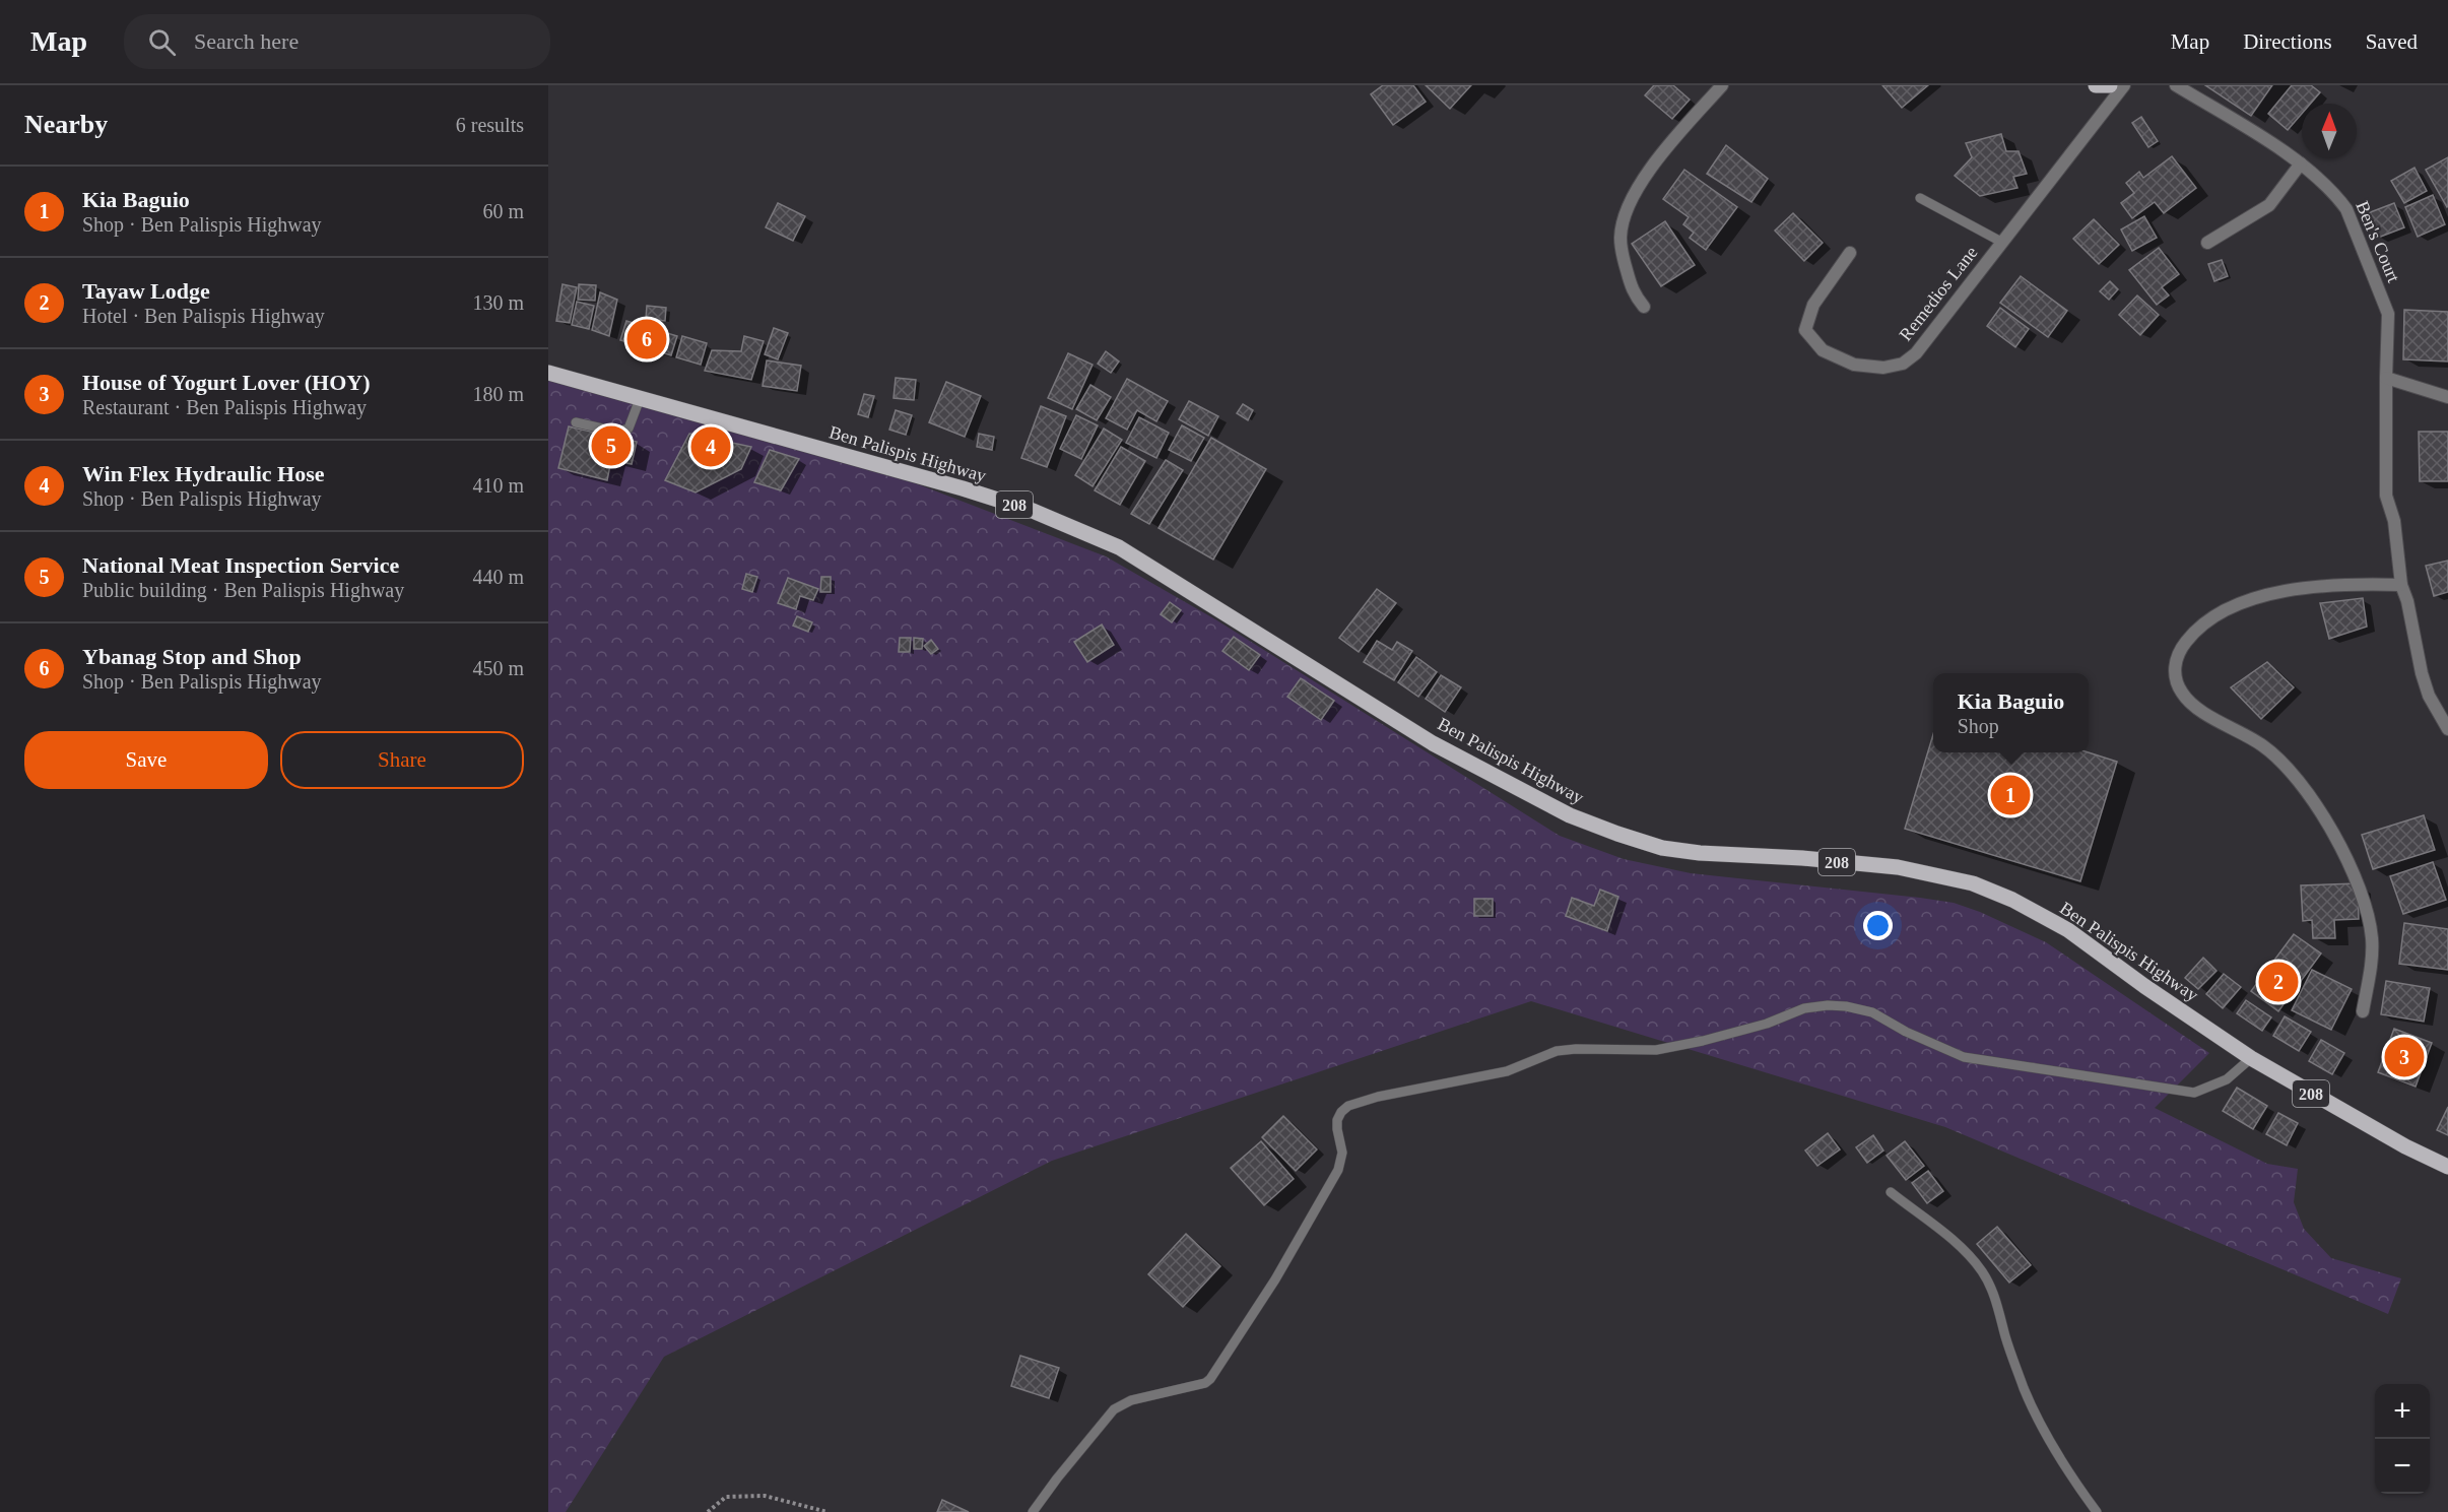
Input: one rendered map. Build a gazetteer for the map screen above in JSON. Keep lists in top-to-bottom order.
{
  "streets": {
    "main road": ["Ben Palispis Highway", "208"],
    "street": ["Ben's Court", "Remedios Lane"]
  },
  "north": "top",
  "page": {
    "header": "Map",
    "search": "Search here",
    "nav": ["Map", "Directions", "Saved"],
    "heading": ["Nearby", "6 results"],
    "list": [
      {
        "mark": "1",
        "name": "Kia Baguio",
        "note": "Shop · Ben Palispis Highway",
        "value": "60 m"
      },
      {
        "mark": "2",
        "name": "Tayaw Lodge",
        "note": "Hotel · Ben Palispis Highway",
        "value": "130 m"
      },
      {
        "mark": "3",
        "name": "House of Yogurt Lover (HOY)",
        "note": "Restaurant · Ben Palispis Highway",
        "value": "180 m"
      },
      {
        "mark": "4",
        "name": "Win Flex Hydraulic Hose",
        "note": "Shop · Ben Palispis Highway",
        "value": "410 m"
      },
      {
        "mark": "5",
        "name": "National Meat Inspection Service",
        "note": "Public building · Ben Palispis Highway",
        "value": "440 m"
      },
      {
        "mark": "6",
        "name": "Ybanag Stop and Shop",
        "note": "Shop · Ben Palispis Highway",
        "value": "450 m"
      }
    ],
    "pins": [
      "6",
      "5",
      "4",
      "1",
      "2",
      "3"
    ],
    "popup": ["Kia Baguio", "Shop"],
    "buttons": ["Save", "Share"],
    "map_buttons": ["+", "−"]
  }
}
